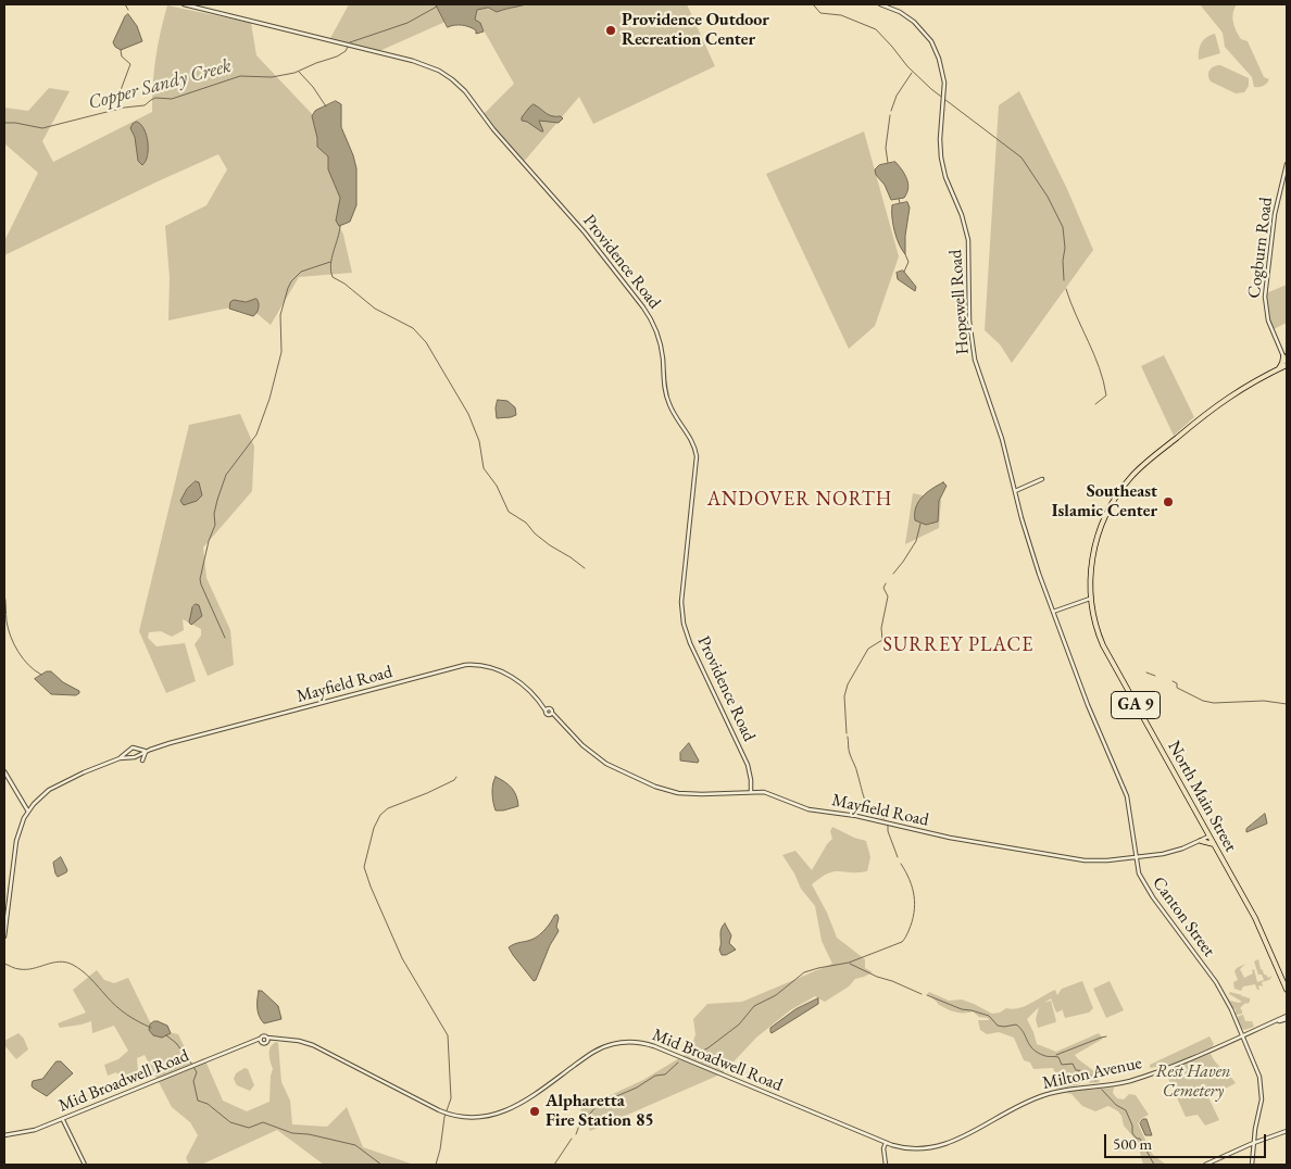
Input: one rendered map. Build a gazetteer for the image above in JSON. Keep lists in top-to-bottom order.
{
  "streets": {
    "main road": ["GA 9", "North Main Street"],
    "street": [
      "Cogburn Road",
      "Providence Road",
      "Hopewell Road",
      "Mayfield Road",
      "Canton Street",
      "Mid Broadwell Road",
      "Milton Avenue"
    ]
  },
  "crossings": [
    ["Cogburn Road", "North Main Street"],
    ["Providence Road", "Mayfield Road"],
    ["Hopewell Road", "Canton Street"],
    ["Mayfield Road", "North Main Street"],
    ["Mayfield Road", "Canton Street"],
    ["Canton Street", "Milton Avenue"],
    ["Mid Broadwell Road", "Milton Avenue"]
  ],
  "districts": ["ANDOVER NORTH", "SURREY PLACE"],
  "water": ["Copper Sandy Creek"],
  "parks": ["Rest Haven Cemetery"],
  "places": ["Providence Outdoor Recreation Center", "Southeast Islamic Center", "Alpharetta Fire Station 85"],
  "scale_bar": "500 m"
}
